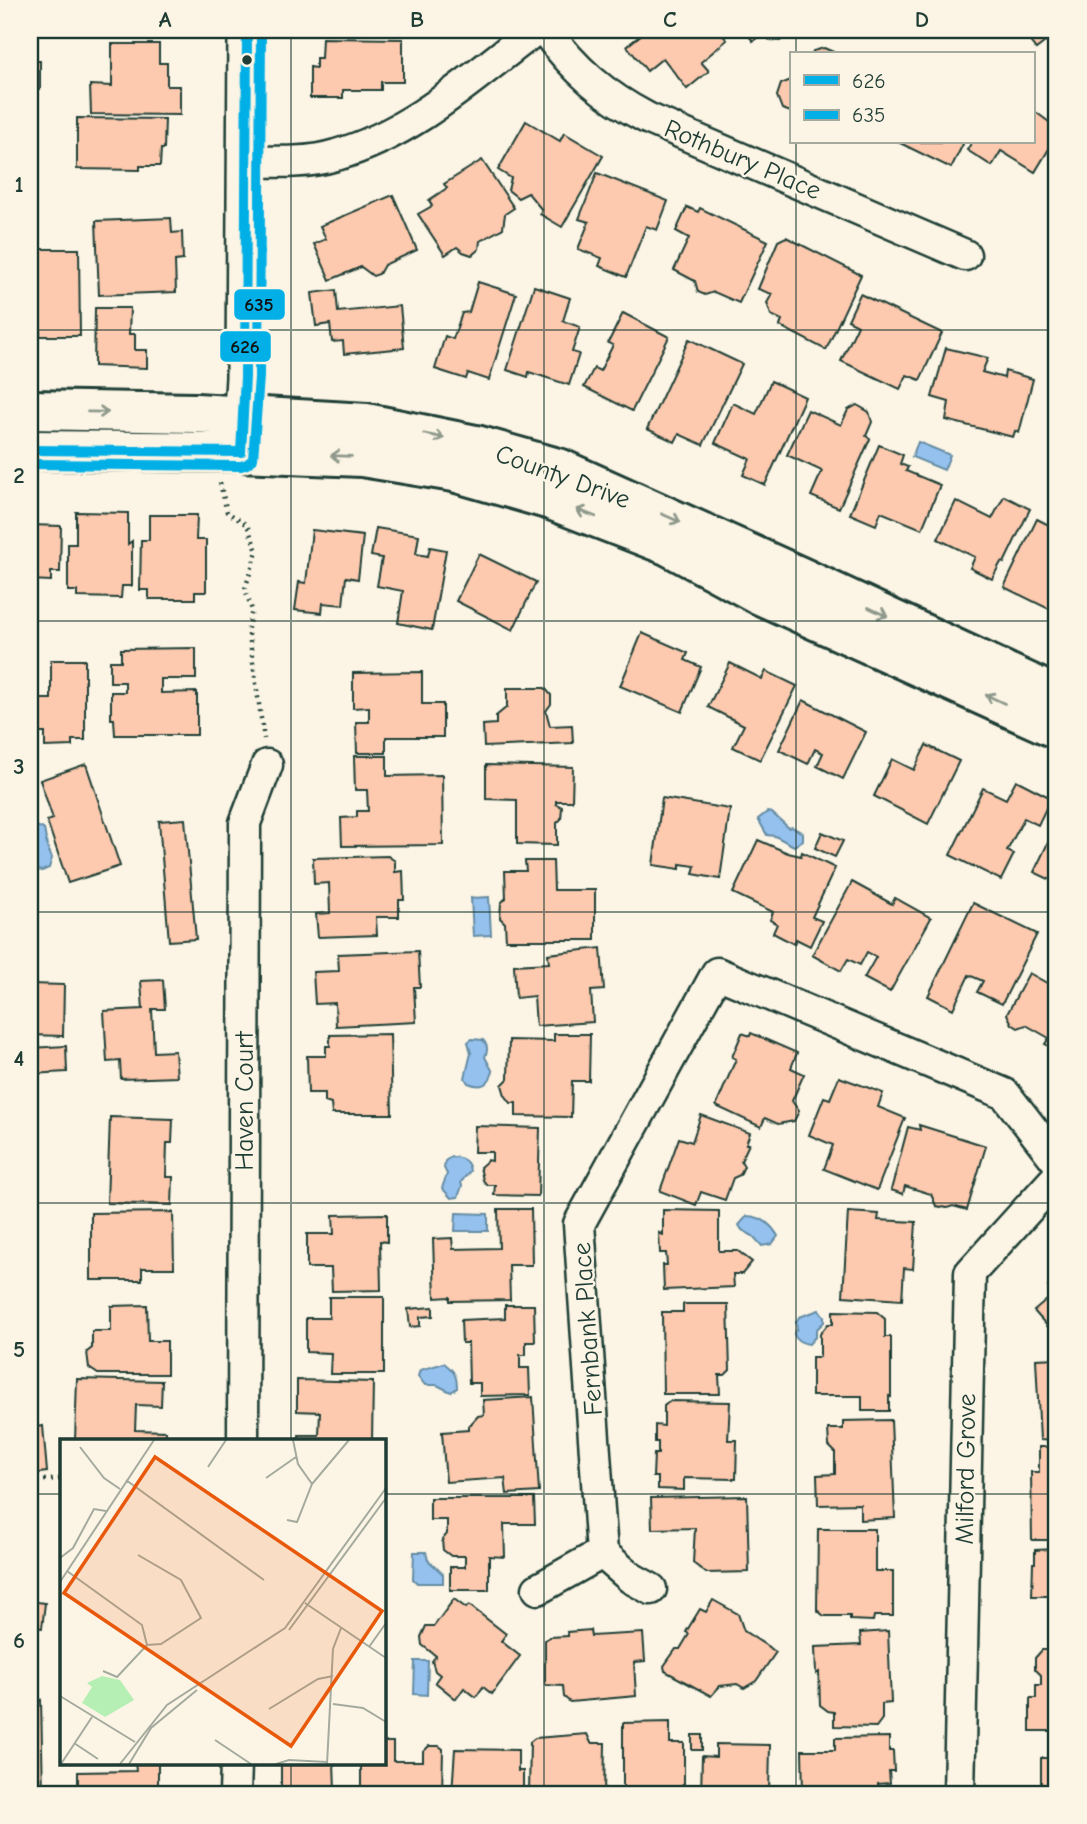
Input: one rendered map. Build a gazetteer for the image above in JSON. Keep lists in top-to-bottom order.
{
  "streets": {
    "main road": ["County Drive"],
    "street": [
      "Rothbury Place",
      "Haven Court",
      "Fernbank Place",
      "Milford Grove"
    ]
  },
  "lines": ["transit line 626", "transit line 635"],
  "legend": ["626", "635"],
  "grid": {
    "columns": [
      "A",
      "B",
      "C",
      "D"
    ],
    "rows": [
      "1",
      "2",
      "3",
      "4",
      "5",
      "6"
    ]
  }
}
